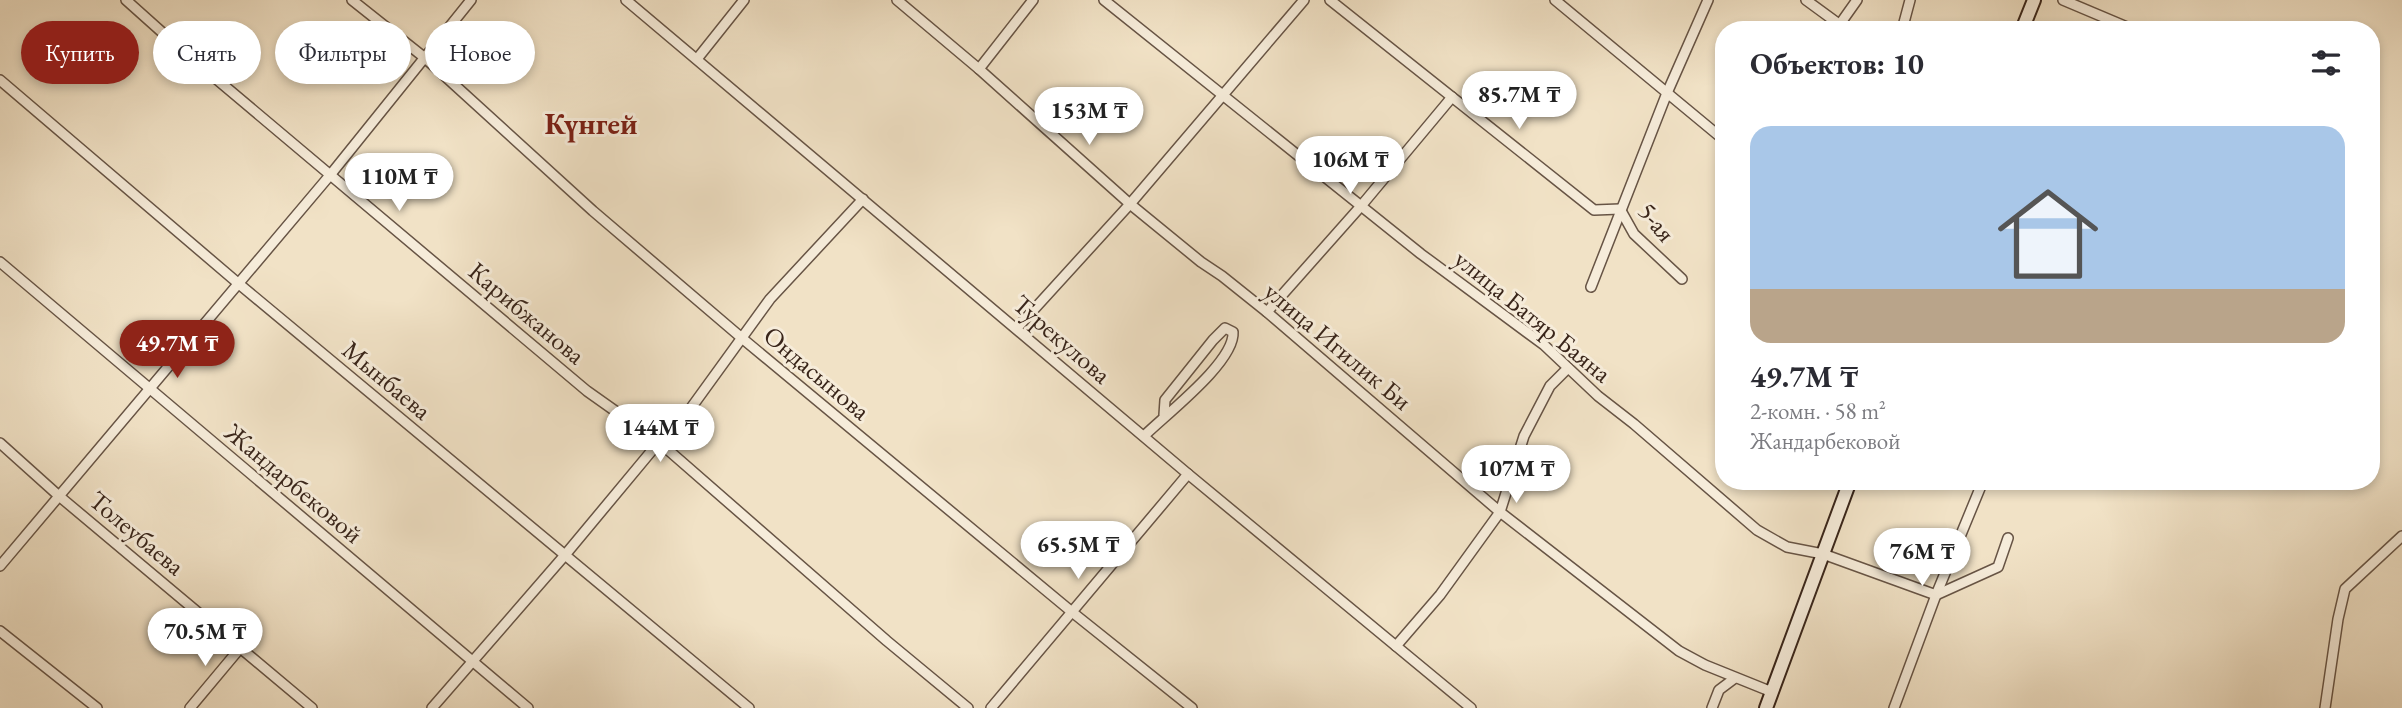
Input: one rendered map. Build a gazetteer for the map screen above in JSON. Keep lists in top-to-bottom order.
{
  "streets": {
    "street": [
      "5-ая",
      "Карибжанова",
      "улица Батяр Баяна",
      "Турекулова",
      "улица Игилик Би",
      "Ондасынова",
      "Мынбаева",
      "Жандарбековой",
      "Толеубаева"
    ]
  },
  "districts": ["Күнгей"],
  "page": {
    "chip": [
      "Купить",
      "Снять",
      "Фильтры",
      "Новое"
    ],
    "heading": "Объектов: 10",
    "price": [
      "85.7M ₸",
      "153M ₸",
      "106M ₸",
      "110M ₸",
      "49.7M ₸",
      "144M ₸",
      "107M ₸",
      "65.5M ₸",
      "76M ₸",
      "70.5M ₸"
    ],
    "list": [
      {
        "name": "49.7M ₸",
        "note": "2-комн. · 58 m² · Жандарбековой"
      }
    ]
  }
}
